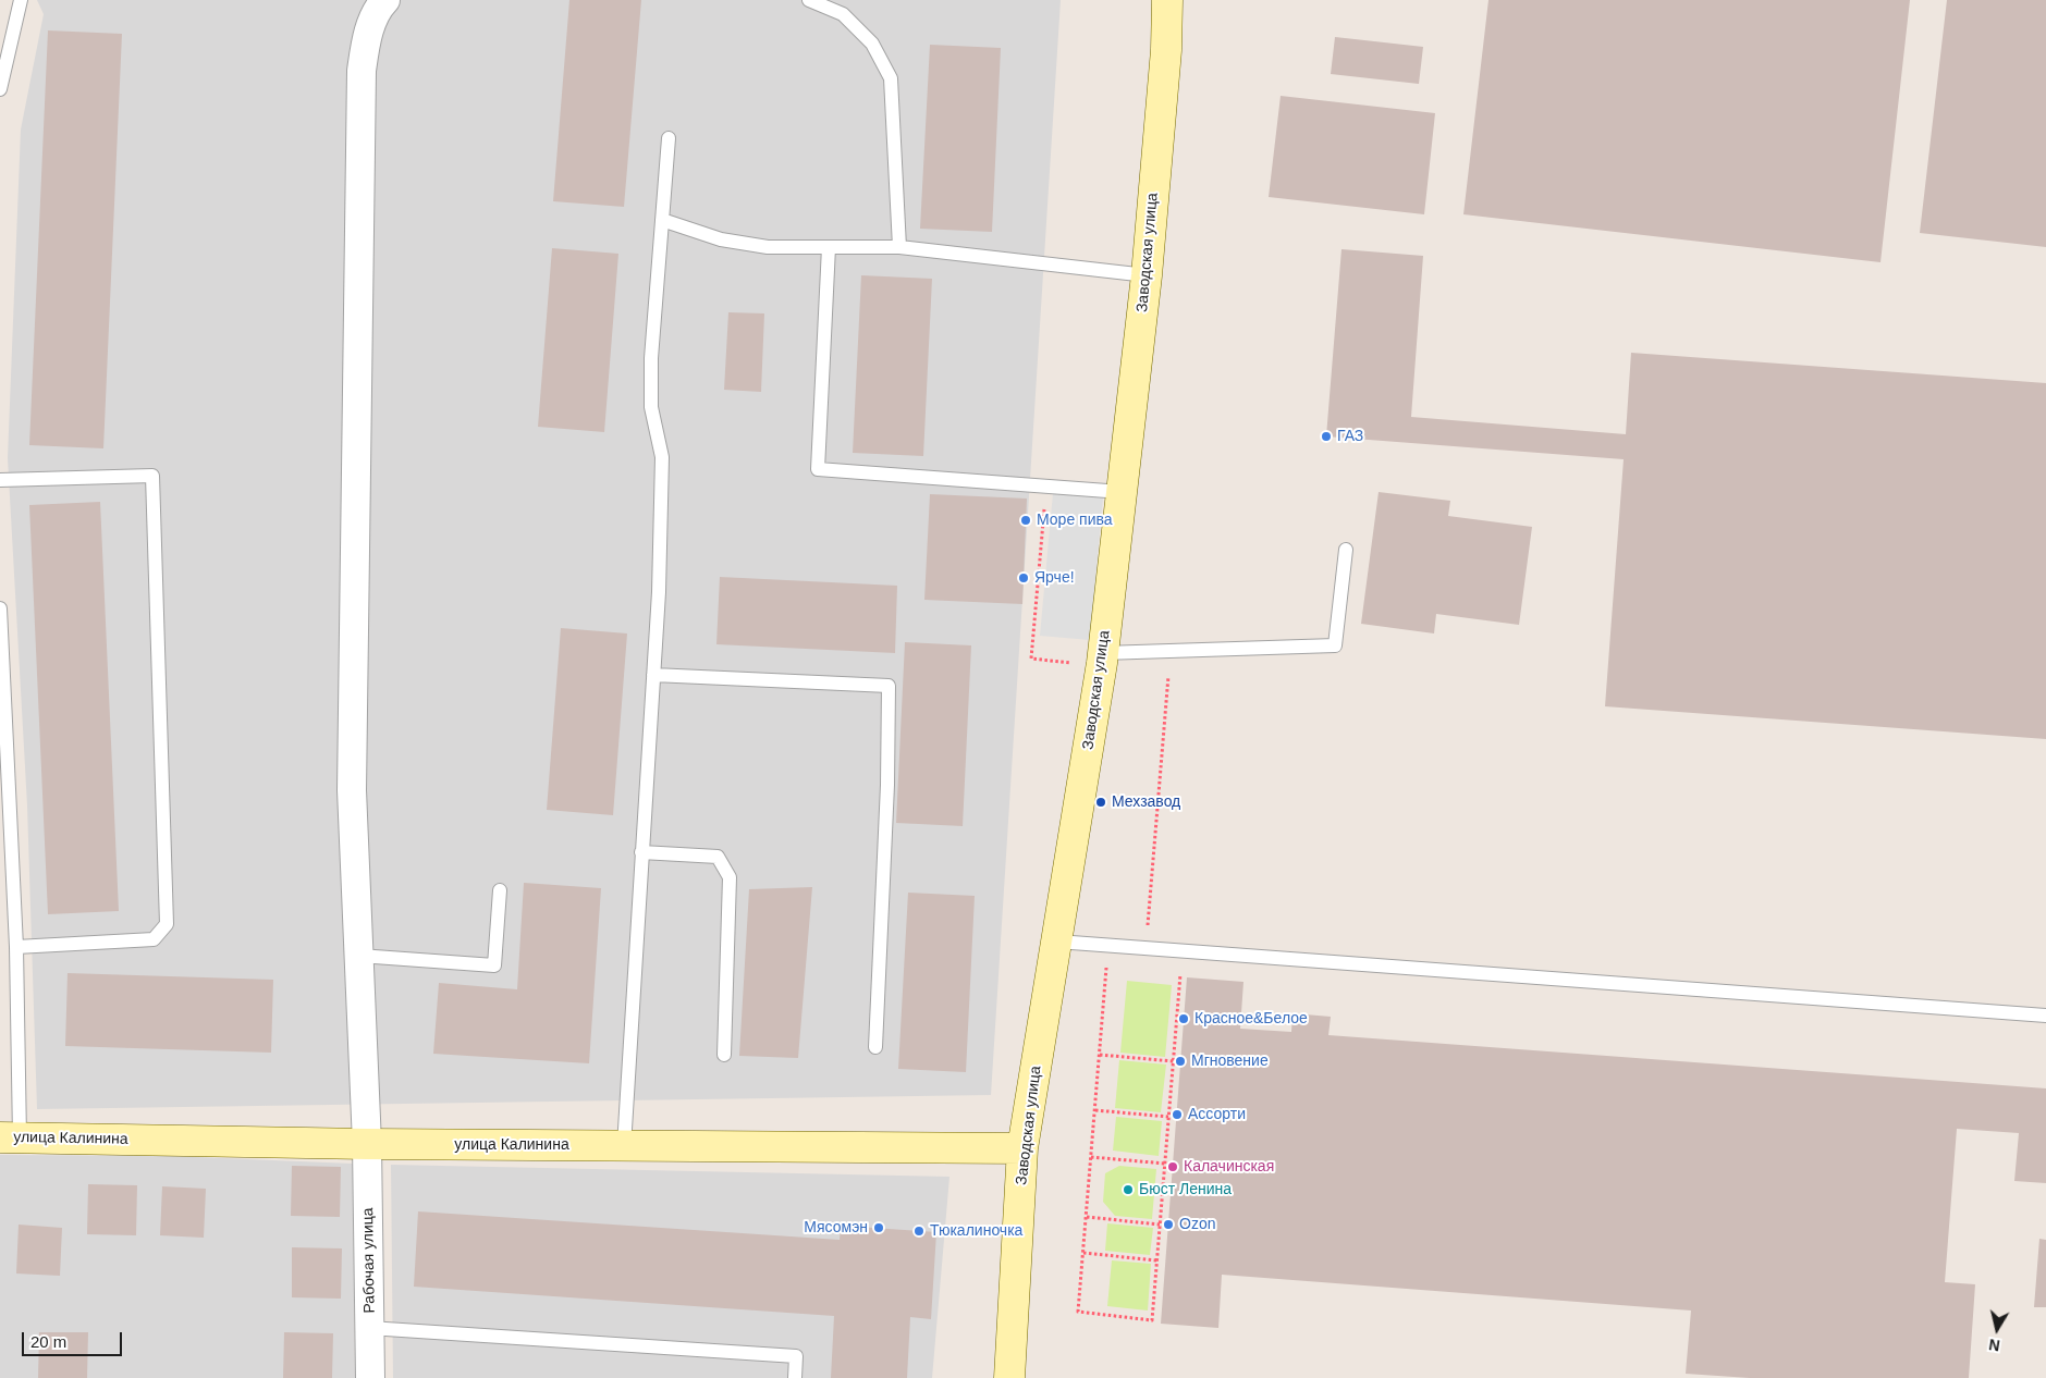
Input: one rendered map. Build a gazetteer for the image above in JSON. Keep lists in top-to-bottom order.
{
  "streets": {
    "street": ["Заводская улица", "улица Калинина", "Рабочая улица"]
  },
  "crossings": [
    ["Заводская улица", "улица Калинина"],
    ["улица Калинина", "Рабочая улица"]
  ],
  "places": [
    "ГАЗ",
    "Море пива",
    "Ярче!",
    "Мехзавод",
    "Красное&Белое",
    "Мгновение",
    "Ассорти",
    "Калачинская",
    "Бюст Ленина",
    "Ozon",
    "Мясомэн",
    "Тюкалиночка"
  ],
  "scale_bar": "20 m",
  "north": "bottom"
}
